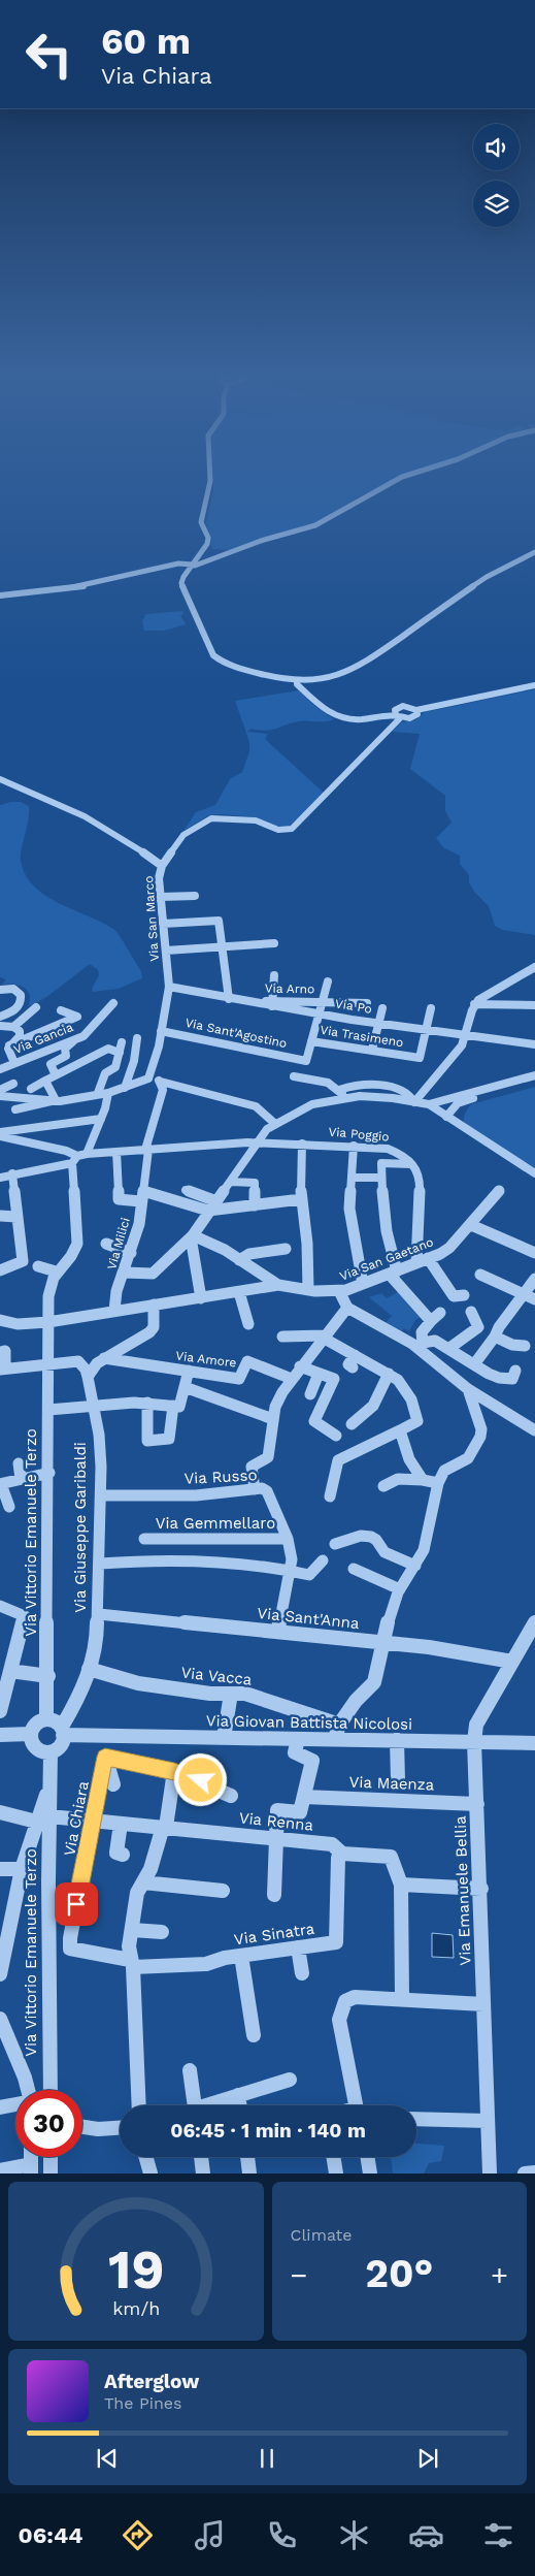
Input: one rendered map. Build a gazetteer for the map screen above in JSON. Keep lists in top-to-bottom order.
{
  "streets": {
    "street": [
      "Via San Marco",
      "Via Arno",
      "Via Po",
      "Via Sant'Agostino",
      "Via Trasimeno",
      "Via Gancia",
      "Via Poggio",
      "Via Milici",
      "Via San Gaetano",
      "Via Amore",
      "Via Russo",
      "Via Gemmellaro",
      "Via Giuseppe Garibaldi",
      "Via Vittorio Emanuele Terzo",
      "Via Sant'Anna",
      "Via Vacca",
      "Via Giovan Battista Nicolosi",
      "Via Maenza",
      "Via Chiara",
      "Via Renna",
      "Via Emanuele Bellia",
      "Via Sinatra"
    ]
  },
  "crossings": [
    ["Via San Marco", "Via Po"],
    ["Via San Marco", "Via Sant'Agostino"],
    ["Via Arno", "Via Po"],
    ["Via Po", "Via Trasimeno"],
    ["Via Sant'Agostino", "Via Trasimeno"],
    ["Via Poggio", "Via Milici"],
    ["Via Russo", "Via Gemmellaro"],
    ["Via Russo", "Via Giuseppe Garibaldi"],
    ["Via Giuseppe Garibaldi", "Via Sant'Anna"],
    ["Via Giuseppe Garibaldi", "Via Vacca"],
    ["Via Vittorio Emanuele Terzo", "Via Giovan Battista Nicolosi"],
    ["Via Vittorio Emanuele Terzo", "Via Renna"],
    ["Via Sant'Anna", "Via Emanuele Bellia"],
    ["Via Giovan Battista Nicolosi", "Via Emanuele Bellia"],
    ["Via Maenza", "Via Emanuele Bellia"],
    ["Via Chiara", "Via Renna"],
    ["Via Chiara", "Via Sinatra"],
    ["Via Renna", "Via Sinatra"]
  ],
  "page": {
    "turn": ["60 m", "Via Chiara"],
    "limit": "30",
    "trip": "06:45 · 1 min · 140 m",
    "tile": "Climate",
    "heat": ["−", "20°", "+"],
    "song": ["Afterglow", "The Pines"],
    "tabs": "06:44",
    "gauge": ["19", "km/h"]
  }
}
